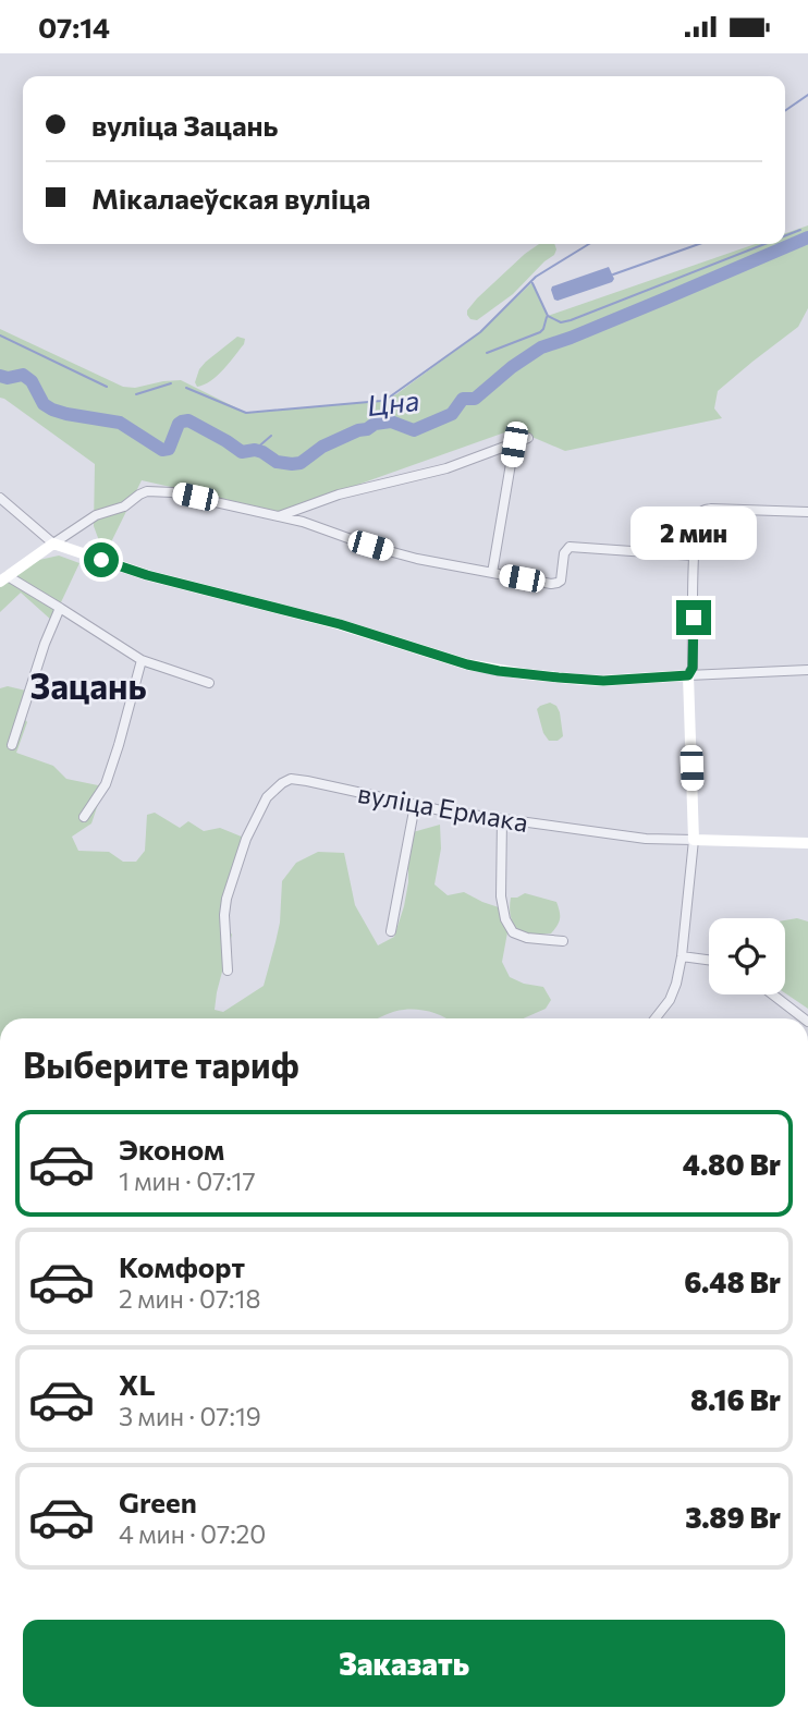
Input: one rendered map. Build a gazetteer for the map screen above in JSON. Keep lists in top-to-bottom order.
{
  "streets": {
    "street": ["вуліца Ермака"]
  },
  "districts": ["Зацань"],
  "water": ["Цна"],
  "page": {
    "status": "07:14",
    "banner": ["вуліца Зацань", "Мікалаеўская вуліца"],
    "bubble": "2 мин",
    "heading": "Выберите тариф",
    "list": [
      {
        "name": "Эконом",
        "note": "1 мин · 07:17",
        "value": "4.80 Br"
      },
      {
        "name": "Комфорт",
        "note": "2 мин · 07:18",
        "value": "6.48 Br"
      },
      {
        "name": "XL",
        "note": "3 мин · 07:19",
        "value": "8.16 Br"
      },
      {
        "name": "Green",
        "note": "4 мин · 07:20",
        "value": "3.89 Br"
      }
    ],
    "buttons": "Заказать"
  }
}
